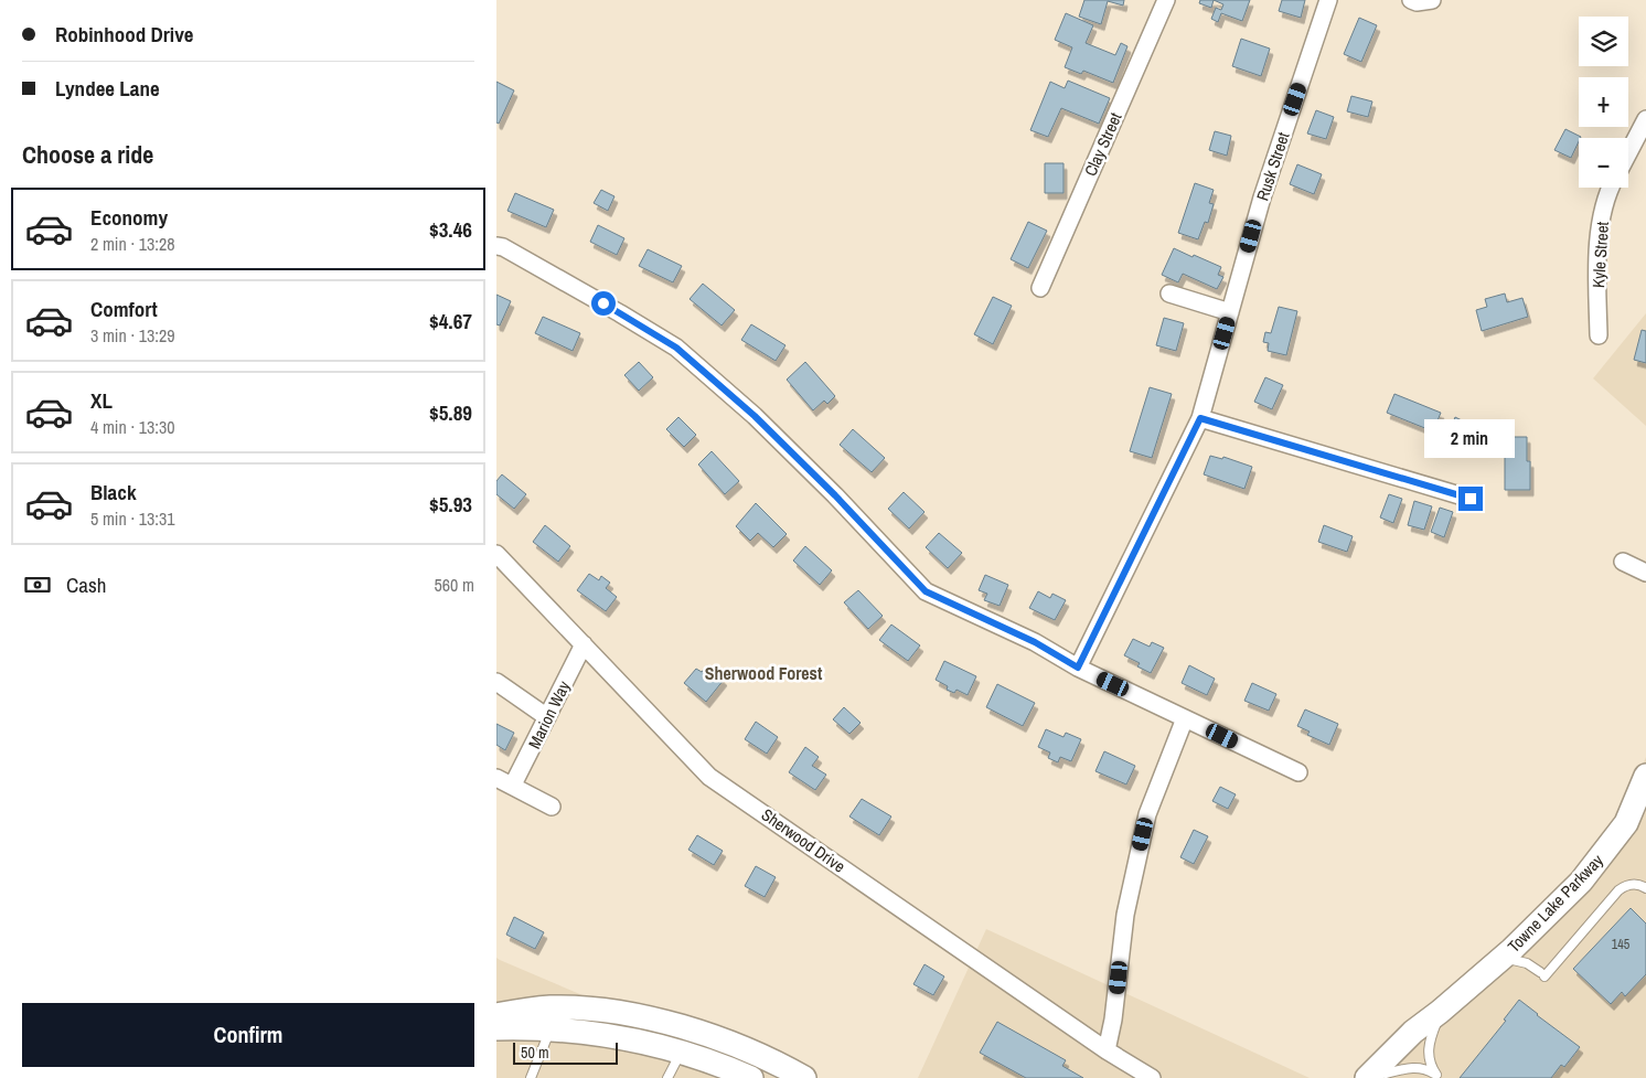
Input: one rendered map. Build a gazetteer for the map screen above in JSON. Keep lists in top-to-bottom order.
{
  "streets": {
    "main road": ["Towne Lake Parkway"],
    "street": [
      "Clay Street",
      "Rusk Street",
      "Kyle Street",
      "Marion Way",
      "Sherwood Drive"
    ]
  },
  "crossings": [
    ["Marion Way", "Sherwood Drive"]
  ],
  "districts": ["Sherwood Forest"],
  "house_numbers": ["145"],
  "scale_bar": "50 m",
  "page": {
    "banner": ["Robinhood Drive", "Lyndee Lane"],
    "map_buttons": ["+", "−"],
    "heading": "Choose a ride",
    "list": [
      {
        "name": "Economy",
        "note": "2 min · 13:28",
        "value": "$3.46"
      },
      {
        "name": "Comfort",
        "note": "3 min · 13:29",
        "value": "$4.67"
      },
      {
        "name": "XL",
        "note": "4 min · 13:30",
        "value": "$5.89"
      },
      {
        "name": "Black",
        "note": "5 min · 13:31",
        "value": "$5.93"
      }
    ],
    "bubble": "2 min",
    "pay": ["Cash", "560 m"],
    "buttons": "Confirm",
    "scale": "50 m"
  }
}
